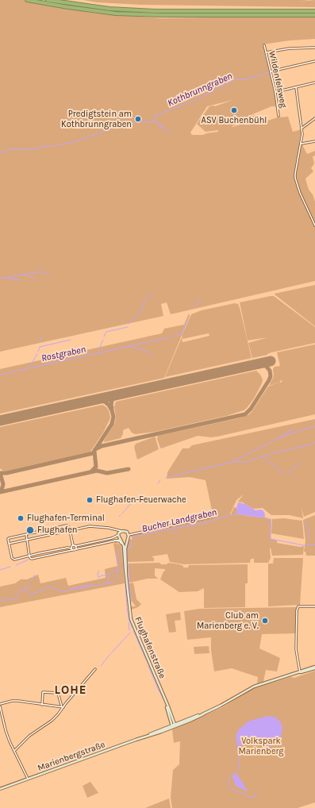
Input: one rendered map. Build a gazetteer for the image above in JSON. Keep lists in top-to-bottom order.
{
  "streets": {
    "main road": ["Flughafenstraße", "Marienbergstraße"],
    "street": ["Wildenfelsweg"]
  },
  "crossings": [
    ["Flughafenstraße", "Marienbergstraße"]
  ],
  "districts": ["LOHE"],
  "water": ["Kothbrunngraben", "Rostgraben", "Bucher Landgraben"],
  "parks": ["Volkspark Marienberg"],
  "places": [
    "ASV Buchenbühl",
    "Predigtstein am Kothbrunngraben",
    "Flughafen-Feuerwache",
    "Flughafen-Terminal",
    "Flughafen",
    "Club am Marienberg e. V."
  ]
}
